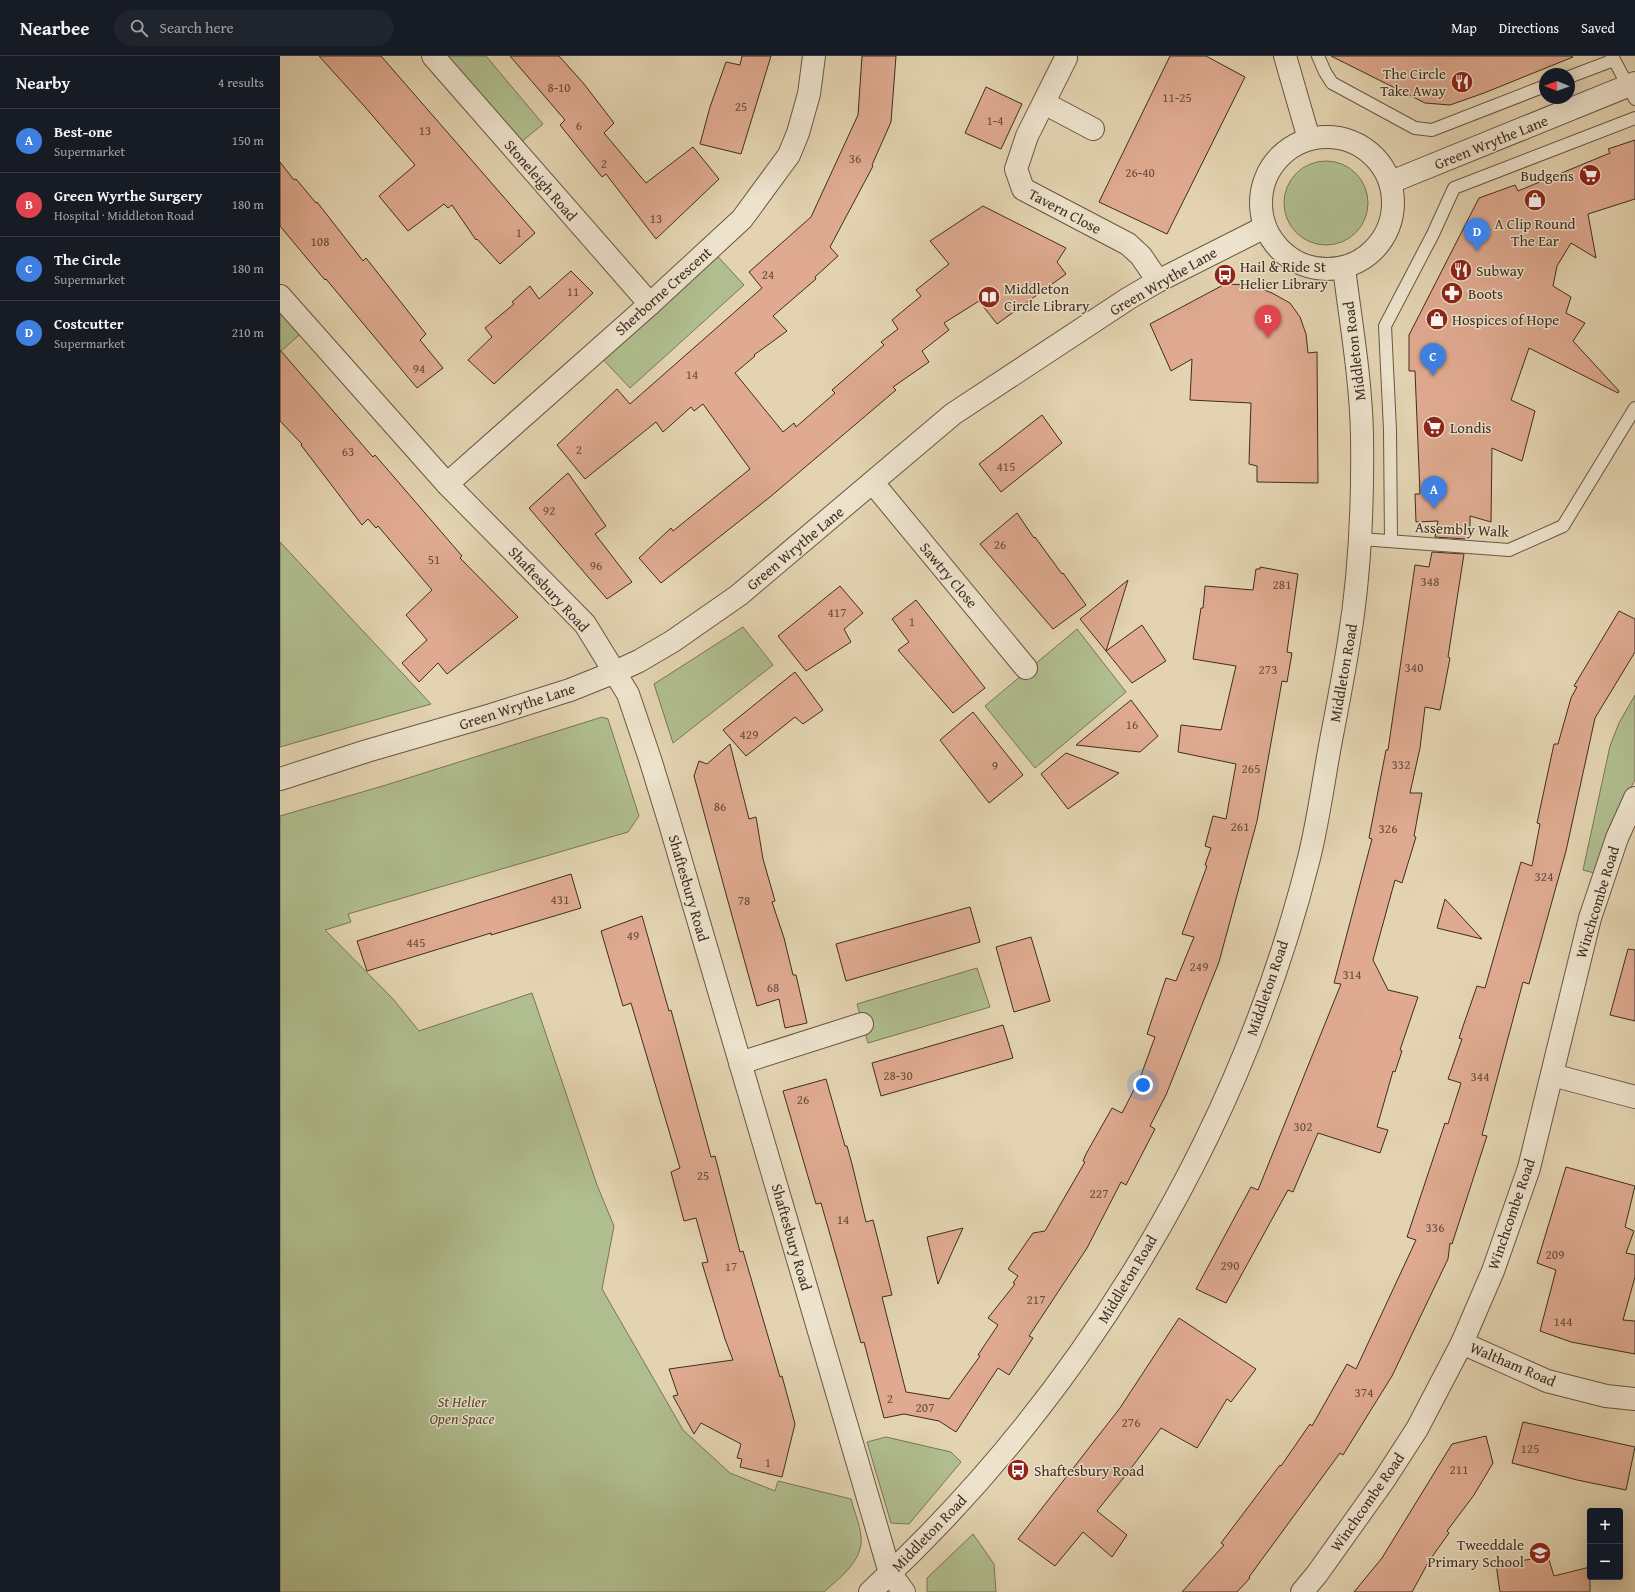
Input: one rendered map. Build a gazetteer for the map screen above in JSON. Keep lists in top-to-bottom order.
{
  "streets": {
    "street": [
      "Green Wrythe Lane",
      "Stoneleigh Road",
      "Tavern Close",
      "Sherborne Crescent",
      "Middleton Road",
      "Sawtry Close",
      "Shaftesbury Road",
      "Winchcombe Road",
      "Waltham Road"
    ],
    "lane": ["Assembly Walk"]
  },
  "crossings": [
    ["Green Wrythe Lane", "Tavern Close"],
    ["Green Wrythe Lane", "Middleton Road"],
    ["Green Wrythe Lane", "Sawtry Close"],
    ["Green Wrythe Lane", "Shaftesbury Road"],
    ["Stoneleigh Road", "Sherborne Crescent"],
    ["Sherborne Crescent", "Shaftesbury Road"],
    ["Middleton Road", "Assembly Walk"],
    ["Middleton Road", "Shaftesbury Road"],
    ["Winchcombe Road", "Waltham Road"]
  ],
  "parks": ["St Helier Open Space"],
  "places": {
    "restaurant": ["The Circle Take Away", "Subway"],
    "supermarket": ["Budgens", "Londis"],
    "shop": ["A Clip Round The Ear", "Hospices of Hope"],
    "bus stop": ["Hail & Ride St Helier Library", "Shaftesbury Road"],
    "pharmacy": ["Boots"],
    "library": ["Middleton Circle Library"],
    "school or university": ["Tweeddale Primary School"]
  },
  "house_numbers": [
    "8-10",
    "11-25",
    "25",
    "1-4",
    "6",
    "13",
    "36",
    "2",
    "26-40",
    "13",
    "1",
    "108",
    "24",
    "11",
    "94",
    "14",
    "2",
    "63",
    "415",
    "92",
    "26",
    "51",
    "96",
    "348",
    "281",
    "417",
    "1",
    "340",
    "273",
    "16",
    "429",
    "332",
    "9",
    "265",
    "86",
    "261",
    "326",
    "324",
    "431",
    "78",
    "49",
    "445",
    "249",
    "314",
    "68",
    "28-30",
    "344",
    "26",
    "302",
    "25",
    "227",
    "14",
    "336",
    "209",
    "290",
    "17",
    "217",
    "144",
    "374",
    "2",
    "207",
    "276",
    "125",
    "1",
    "211"
  ],
  "north": "left",
  "page": {
    "header": "Nearbee",
    "search": "Search here",
    "nav": ["Map", "Directions", "Saved"],
    "heading": ["Nearby", "4 results"],
    "list": [
      {
        "mark": "A",
        "name": "Best-one",
        "note": "Supermarket",
        "value": "150 m"
      },
      {
        "mark": "B",
        "name": "Green Wyrthe Surgery",
        "note": "Hospital · Middleton Road",
        "value": "180 m"
      },
      {
        "mark": "C",
        "name": "The Circle",
        "note": "Supermarket",
        "value": "180 m"
      },
      {
        "mark": "D",
        "name": "Costcutter",
        "note": "Supermarket",
        "value": "210 m"
      }
    ],
    "pins": [
      "D",
      "B",
      "C",
      "A"
    ],
    "map_buttons": ["+", "−"]
  }
}
